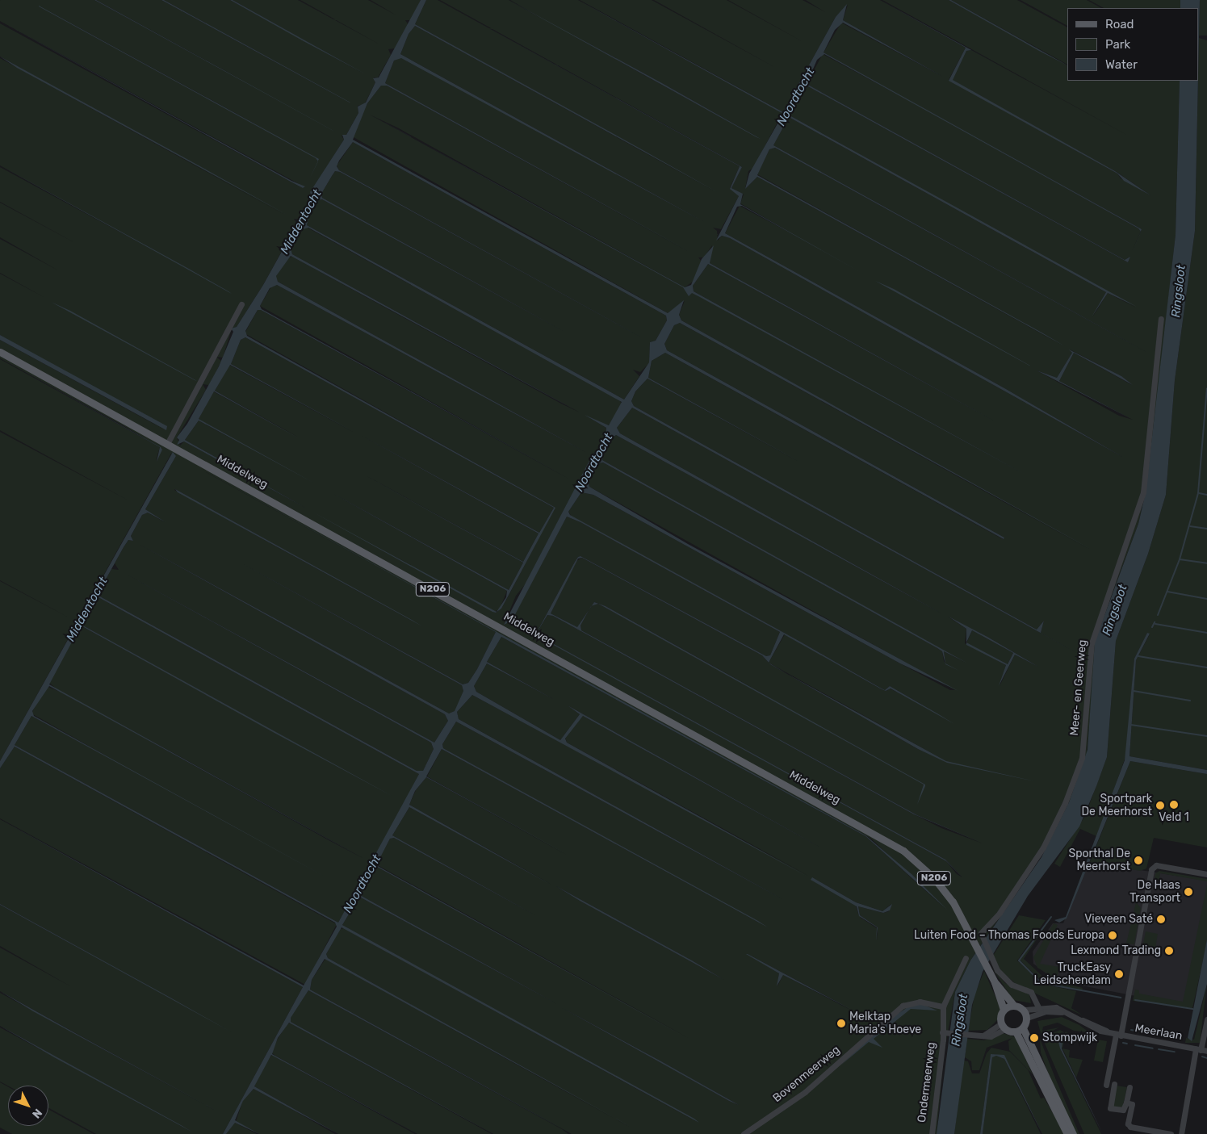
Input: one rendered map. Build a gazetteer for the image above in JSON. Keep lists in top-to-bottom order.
{
  "streets": {
    "main road": ["Middelweg", "N206"],
    "street": [
      "Meer- en Geerweg",
      "Meerlaan",
      "Bovenmeerweg",
      "Ondermeerweg"
    ]
  },
  "crossings": [
    ["Middelweg", "N206"],
    ["Middelweg", "Meerlaan"],
    ["N206", "Meerlaan"],
    ["Meer- en Geerweg", "Meerlaan"]
  ],
  "water": ["Noordtocht", "Middentocht", "Ringsloot"],
  "places": [
    "Veld 1",
    "Sportpark De Meerhorst",
    "Sporthal De Meerhorst",
    "De Haas Transport",
    "Vieveen Saté",
    "Luiten Food – Thomas Foods Europa",
    "Lexmond Trading",
    "TruckEasy Leidschendam",
    "Melktap Maria's Hoeve",
    "Stompwijk"
  ],
  "legend": ["Road", "Park", "Water"],
  "north": "bottom right"
}
